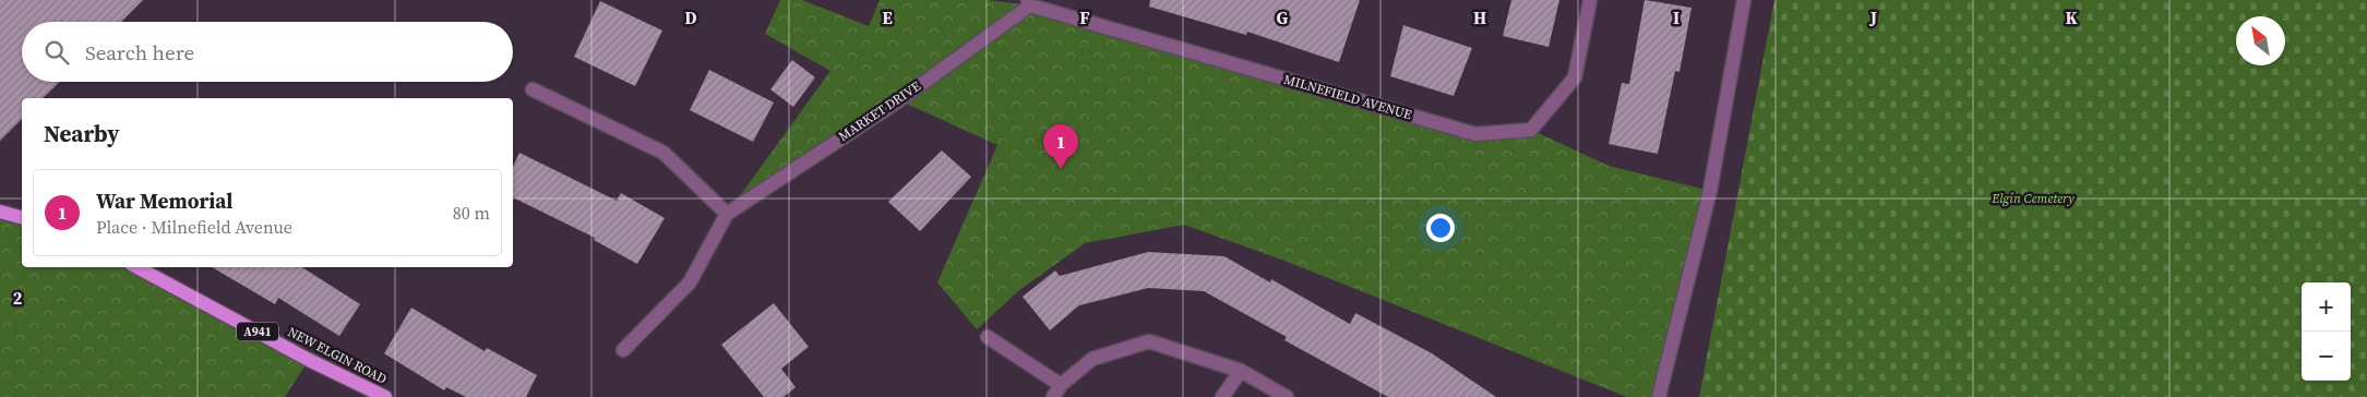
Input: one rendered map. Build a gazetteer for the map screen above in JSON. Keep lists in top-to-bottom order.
{
  "streets": {
    "main road": ["A941", "NEW ELGIN ROAD"],
    "street": ["MILNEFIELD AVENUE", "MARKET DRIVE"]
  },
  "crossings": [
    ["MILNEFIELD AVENUE", "MARKET DRIVE"]
  ],
  "parks": ["Elgin Cemetery"],
  "north": "top left",
  "page": {
    "search": "Search here",
    "heading": "Nearby",
    "pins": "1",
    "list": [
      {
        "mark": "1",
        "name": "War Memorial",
        "note": "Place · Milnefield Avenue",
        "value": "80 m"
      }
    ],
    "map_buttons": ["+", "−"]
  },
  "grid": {
    "columns": [
      "D",
      "E",
      "F",
      "G",
      "H",
      "I",
      "J",
      "K"
    ],
    "rows": ["2"]
  }
}
